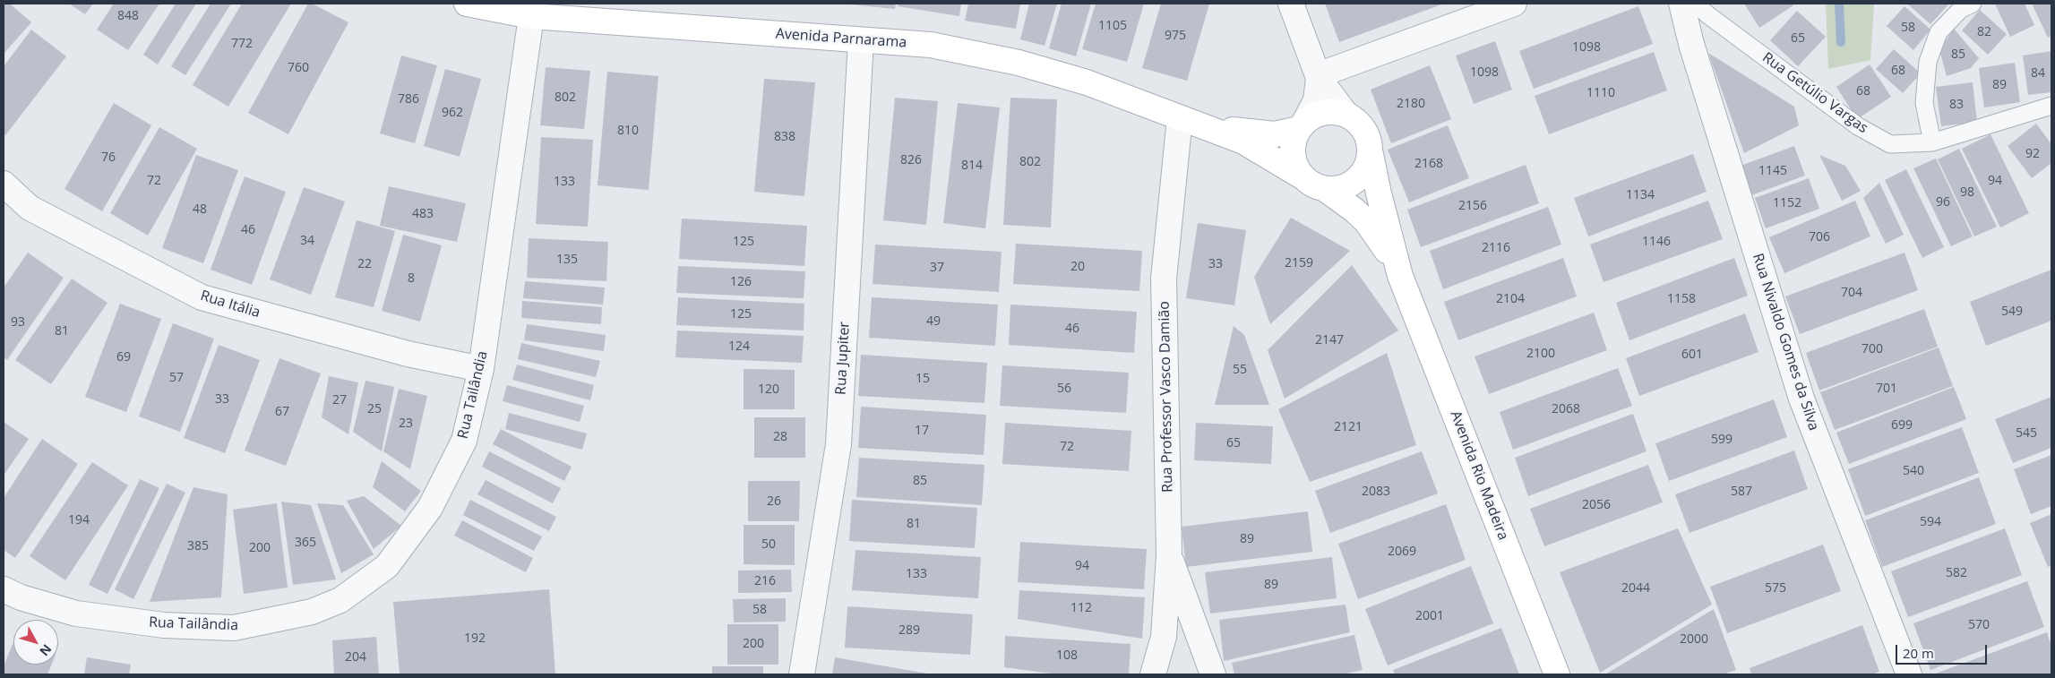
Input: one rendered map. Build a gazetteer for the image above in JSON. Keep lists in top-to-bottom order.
{
  "streets": {
    "main road": ["Avenida Parnarama", "Avenida Rio Madeira"],
    "street": [
      "Rua Itália",
      "Rua Nivaldo Gomes da Silva",
      "Rua Jupiter",
      "Rua Tailândia",
      "Rua Professor Vasco Damião"
    ],
    "lane": ["Rua Getúlio Vargas"]
  },
  "crossings": [
    ["Avenida Parnarama", "Rua Jupiter"],
    ["Avenida Parnarama", "Rua Tailândia"],
    ["Avenida Parnarama", "Rua Professor Vasco Damião"],
    ["Avenida Parnarama", "Avenida Rio Madeira"],
    ["Rua Itália", "Rua Tailândia"]
  ],
  "house_numbers": [
    "848",
    "1105",
    "58",
    "82",
    "975",
    "65",
    "772",
    "1098",
    "85",
    "760",
    "68",
    "1098",
    "84",
    "89",
    "68",
    "1110",
    "802",
    "786",
    "2180",
    "83",
    "962",
    "810",
    "838",
    "92",
    "76",
    "826",
    "802",
    "2168",
    "814",
    "1145",
    "72",
    "94",
    "133",
    "98",
    "1134",
    "96",
    "1152",
    "2156",
    "48",
    "483",
    "46",
    "706",
    "34",
    "125",
    "1146",
    "2116",
    "135",
    "2159",
    "22",
    "33",
    "20",
    "37",
    "8",
    "126",
    "704",
    "2104",
    "1158",
    "549",
    "125",
    "49",
    "93",
    "46",
    "81",
    "2147",
    "124",
    "700",
    "2100",
    "601",
    "69",
    "55",
    "57",
    "15",
    "56",
    "701",
    "120",
    "33",
    "27",
    "25",
    "2068",
    "67",
    "23",
    "699",
    "2121",
    "17",
    "545",
    "28",
    "599",
    "65",
    "72",
    "540",
    "85",
    "2083",
    "587",
    "26",
    "2056",
    "194",
    "594",
    "81",
    "89",
    "365",
    "50",
    "385",
    "200",
    "2069",
    "94",
    "582",
    "133",
    "216",
    "89",
    "2044",
    "575",
    "112",
    "58",
    "2001",
    "570",
    "289",
    "192",
    "2000",
    "200",
    "108",
    "204"
  ],
  "scale_bar": "20 m",
  "north": "bottom right"
}
